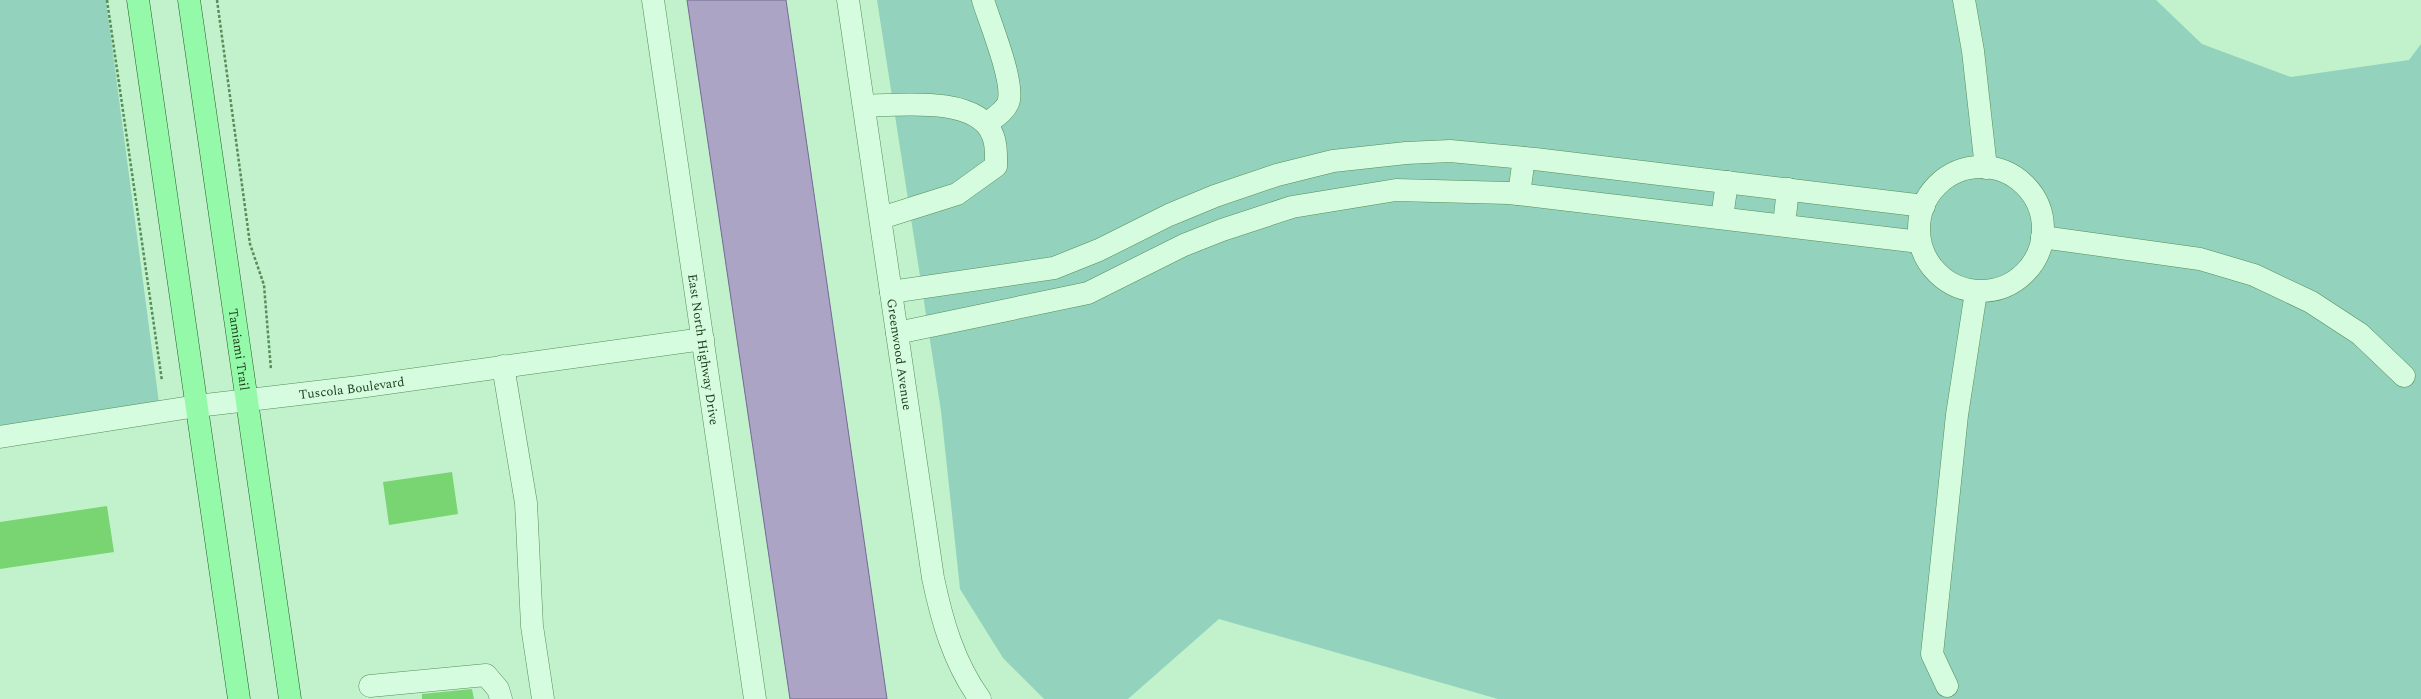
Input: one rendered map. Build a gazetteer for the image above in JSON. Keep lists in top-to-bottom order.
{
  "streets": {
    "main road": ["Tamiami Trail"],
    "street": ["East North Highway Drive", "Greenwood Avenue", "Tuscola Boulevard"]
  },
  "crossings": [
    ["Tamiami Trail", "Tuscola Boulevard"],
    ["East North Highway Drive", "Tuscola Boulevard"]
  ]
}
